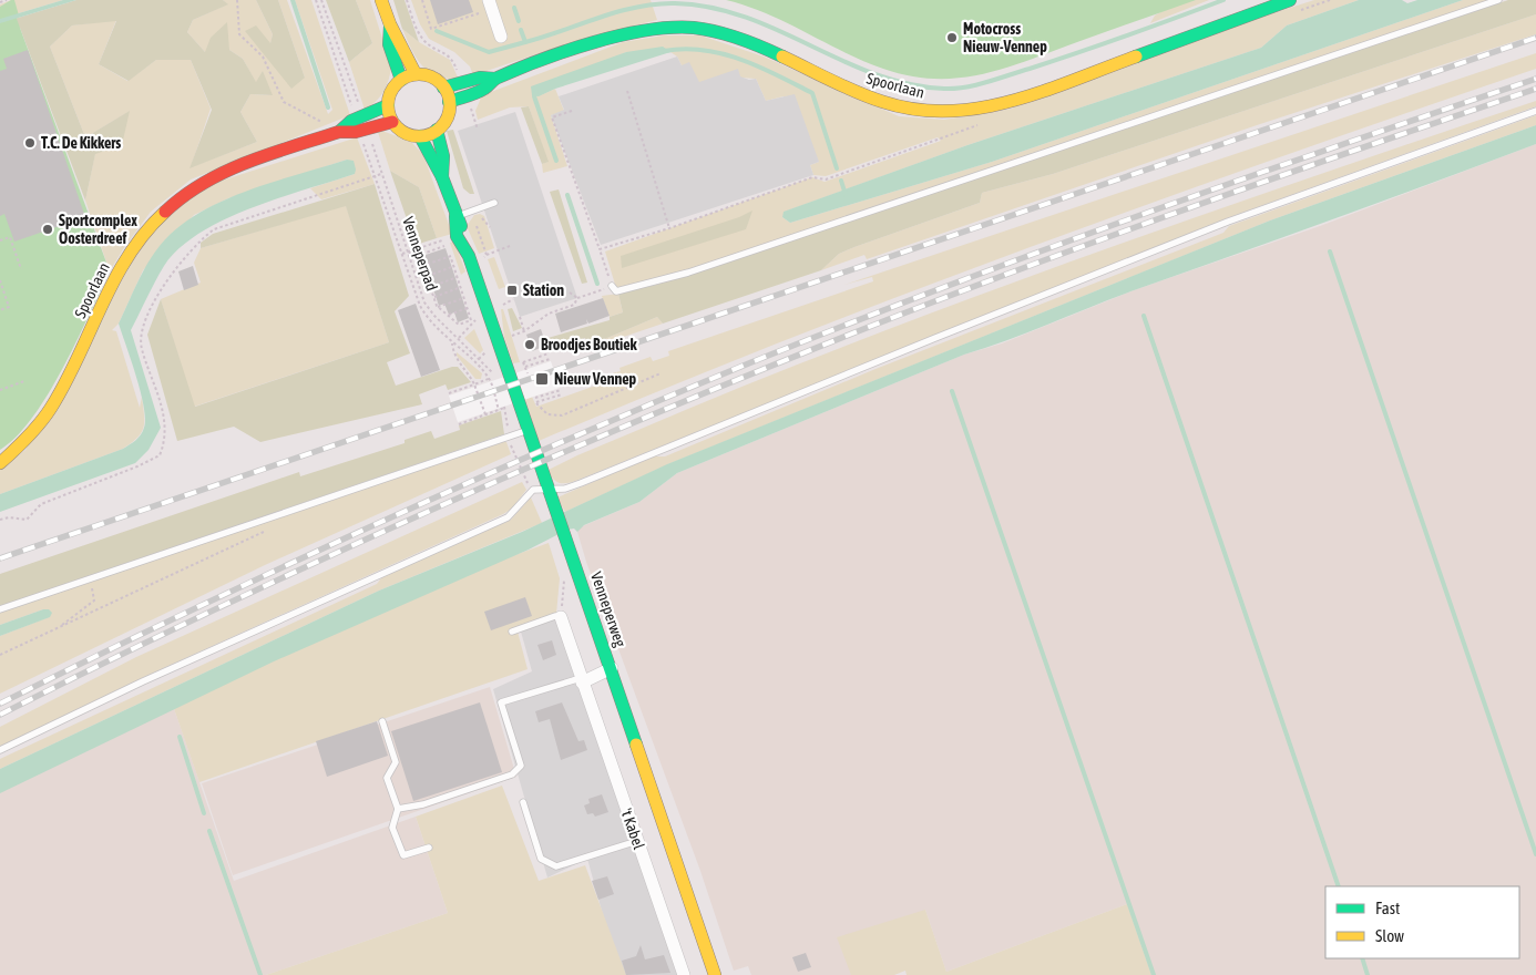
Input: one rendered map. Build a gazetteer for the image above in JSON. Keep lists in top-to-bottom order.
{
  "streets": {
    "main road": ["Spoorlaan", "Venneperweg"],
    "street": ["'t Kabel"],
    "path": ["Venneperpad"]
  },
  "crossings": [
    ["Spoorlaan", "Venneperpad"],
    ["Spoorlaan", "Venneperweg"]
  ],
  "places": {
    "other": [
      "Motocross Nieuw-Vennep",
      "T.C. De Kikkers",
      "Sportcomplex Oosterdreef",
      "Broodjes Boutiek"
    ],
    "transit": ["Station", "Nieuw Vennep"]
  },
  "legend": ["Fast", "Slow"]
}
